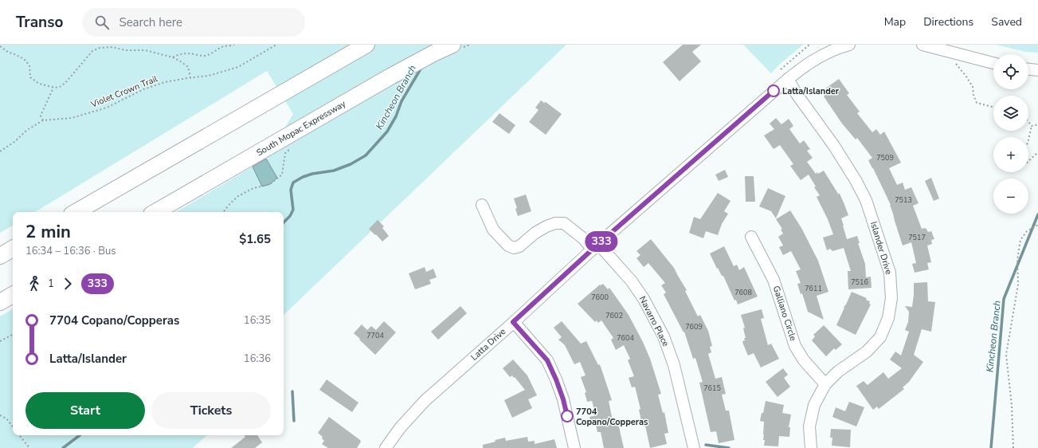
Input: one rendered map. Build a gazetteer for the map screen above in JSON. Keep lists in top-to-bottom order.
{
  "streets": {
    "highway": ["South Mopac Expressway"],
    "street": [
      "Islander Drive",
      "Galliano Circle",
      "Navarro Place",
      "Latta Drive"
    ],
    "path": ["Violet Crown Trail"]
  },
  "crossings": [
    ["Islander Drive", "Galliano Circle"],
    ["Islander Drive", "Latta Drive"],
    ["Navarro Place", "Latta Drive"]
  ],
  "water": ["Kincheon Branch"],
  "places": ["Latta/Islander", "7704 Copano/Copperas"],
  "lines": ["bus line 333"],
  "house_numbers": [
    "7509",
    "7513",
    "7517",
    "7516",
    "7611",
    "7608",
    "7600",
    "7602",
    "7609",
    "7704",
    "7604",
    "7615"
  ],
  "page": {
    "header": "Transo",
    "search": "Search here",
    "nav": ["Map", "Directions", "Saved"],
    "on_map": "333",
    "map_buttons": ["+", "−"],
    "heading": ["2 min", "16:34 – 16:36 · Bus", "$1.65"],
    "legs": ["1", "333"],
    "list": [
      {
        "name": "7704 Copano/Copperas",
        "value": "16:35"
      },
      {
        "name": "Latta/Islander",
        "value": "16:36"
      }
    ],
    "buttons": ["Start", "Tickets"]
  }
}
